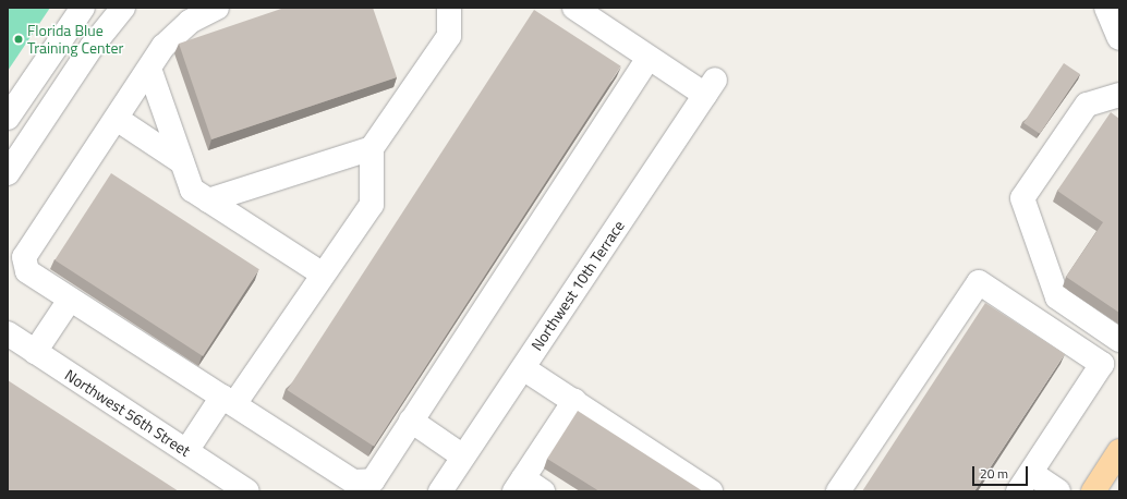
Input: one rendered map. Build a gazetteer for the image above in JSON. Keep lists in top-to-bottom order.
{
  "streets": {
    "street": ["Northwest 10th Terrace", "Northwest 56th Street"]
  },
  "places": ["Florida Blue Training Center"],
  "scale_bar": "20 m"
}
